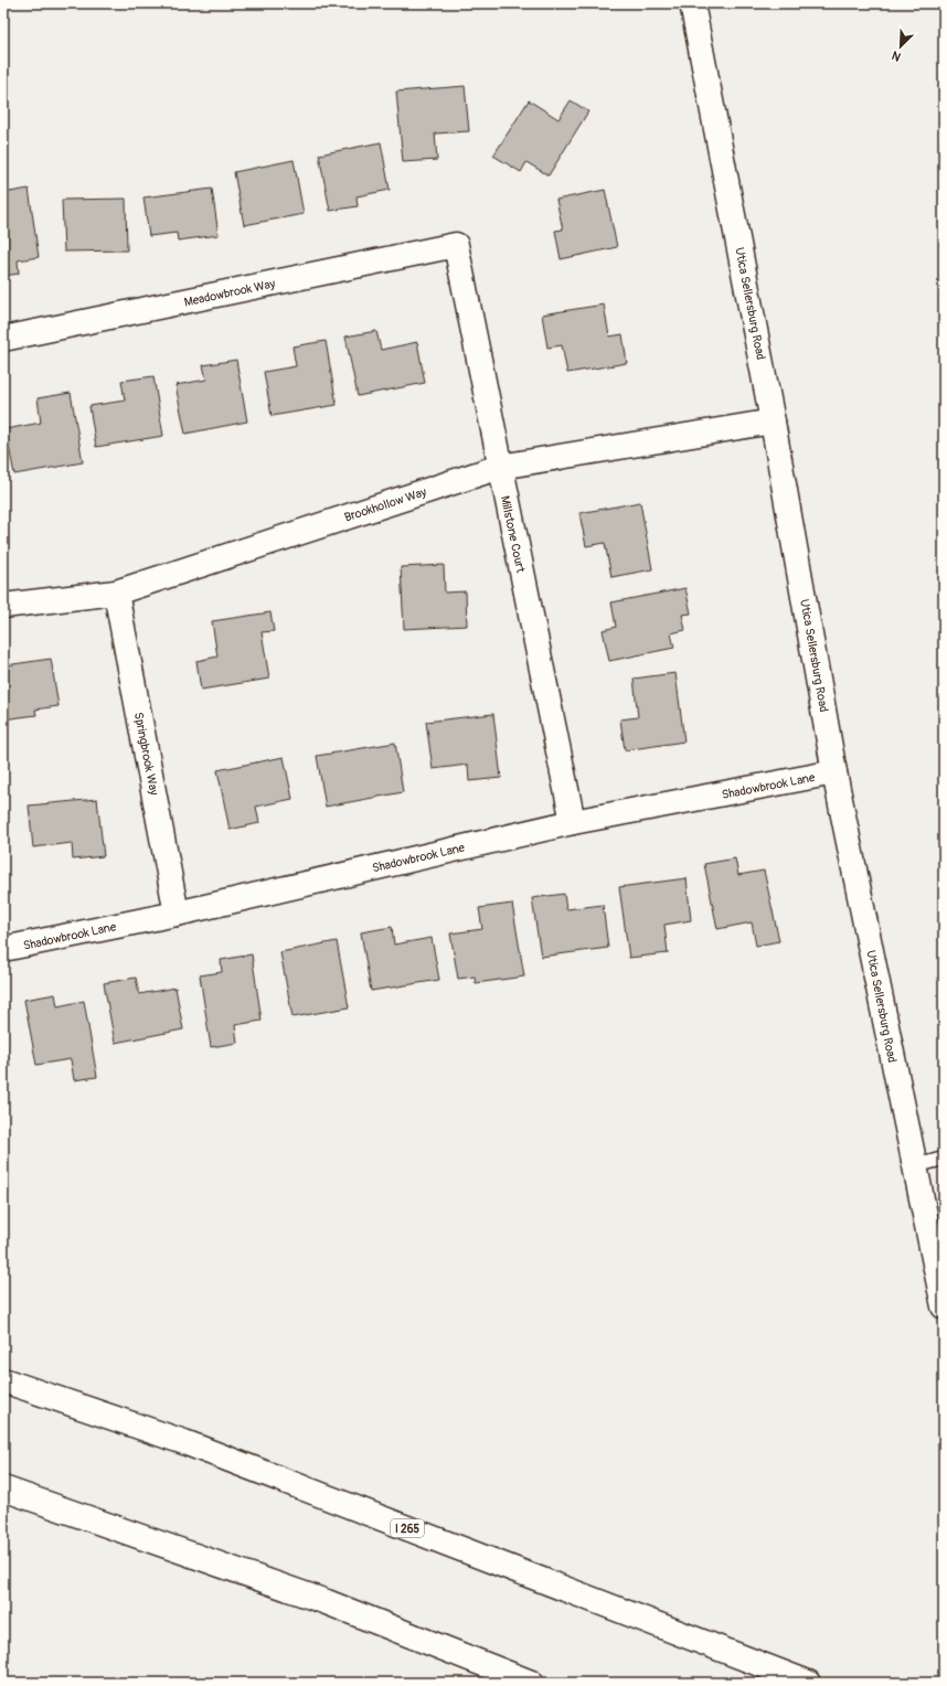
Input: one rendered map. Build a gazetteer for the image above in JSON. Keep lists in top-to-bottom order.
{
  "streets": {
    "main road": [
      "Meadowbrook Way",
      "Utica Sellersburg Road",
      "Brookhollow Way",
      "Millstone Court",
      "Springbrook Way",
      "Shadowbrook Lane",
      "I 265"
    ]
  },
  "crossings": [
    ["Meadowbrook Way", "Millstone Court"],
    ["Utica Sellersburg Road", "Brookhollow Way"],
    ["Utica Sellersburg Road", "Shadowbrook Lane"],
    ["Brookhollow Way", "Millstone Court"],
    ["Brookhollow Way", "Springbrook Way"],
    ["Millstone Court", "Shadowbrook Lane"],
    ["Springbrook Way", "Shadowbrook Lane"]
  ],
  "north": "bottom left"
}
